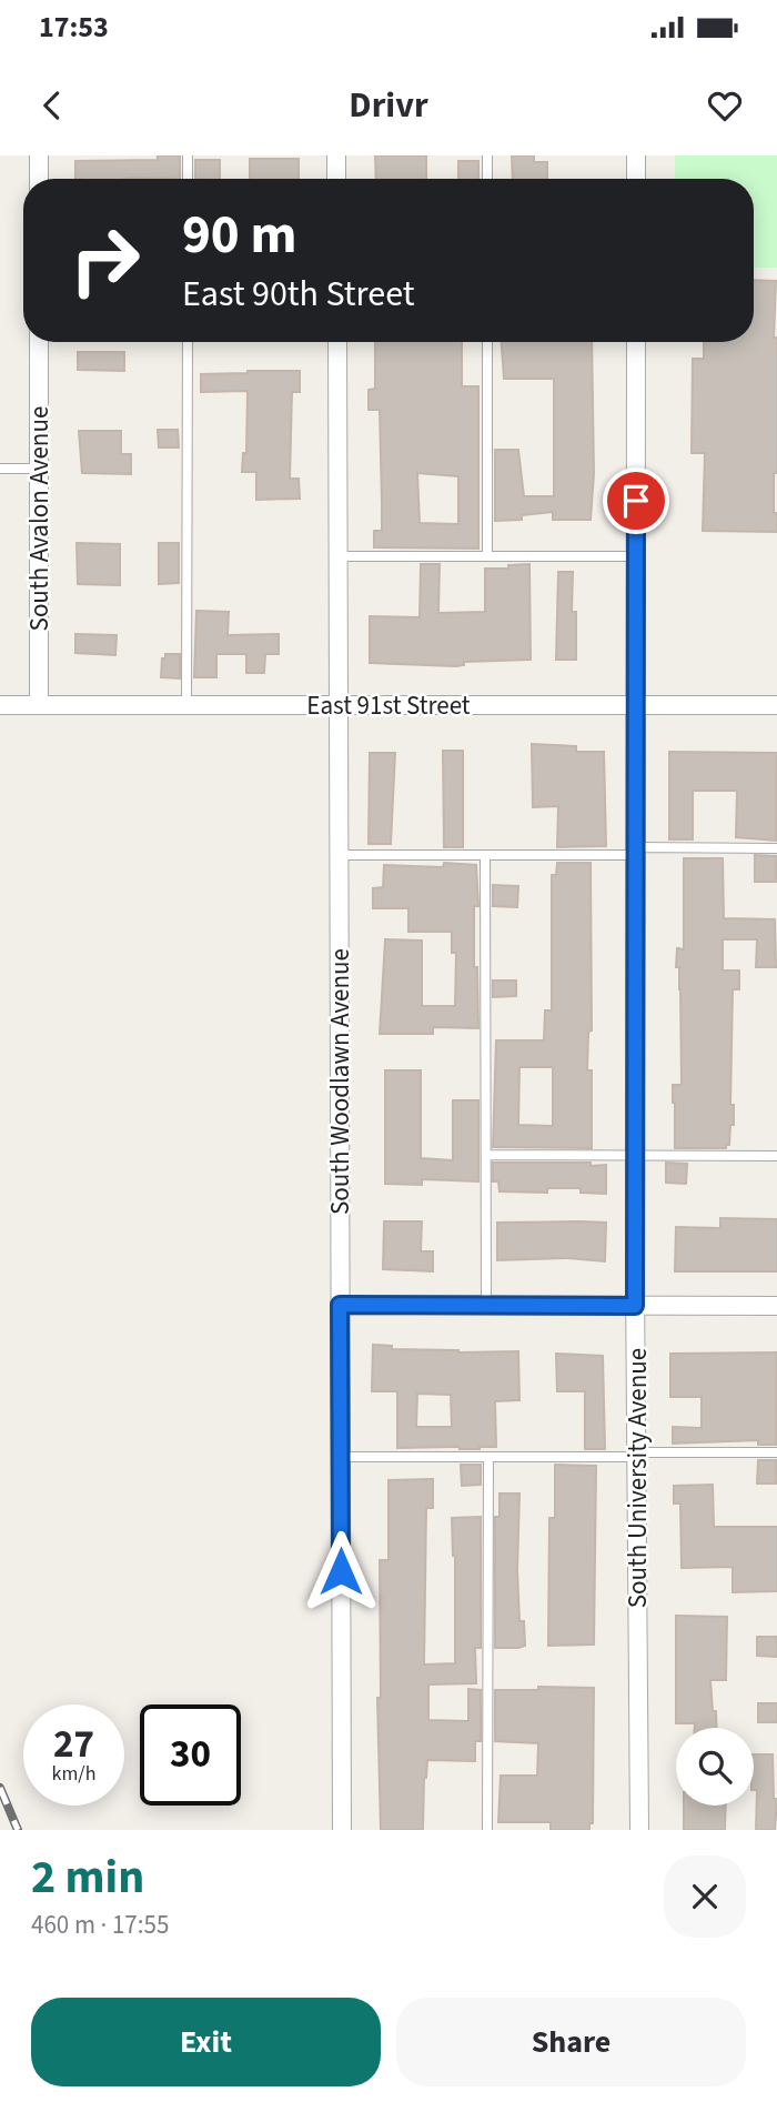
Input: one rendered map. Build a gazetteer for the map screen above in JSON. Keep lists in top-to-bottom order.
{
  "streets": {
    "street": [
      "South Avalon Avenue",
      "East 91st Street",
      "South Woodlawn Avenue",
      "South University Avenue"
    ]
  },
  "crossings": [
    ["South Avalon Avenue", "East 91st Street"],
    ["East 91st Street", "South Woodlawn Avenue"],
    ["East 91st Street", "South University Avenue"]
  ],
  "page": {
    "status": "17:53",
    "header": "Drivr",
    "turn": ["90 m", "East 90th Street"],
    "speed": "27 km/h",
    "limit": "30",
    "heading": ["2 min", "460 m · 17:55"],
    "buttons": ["Exit", "Share"]
  }
}
